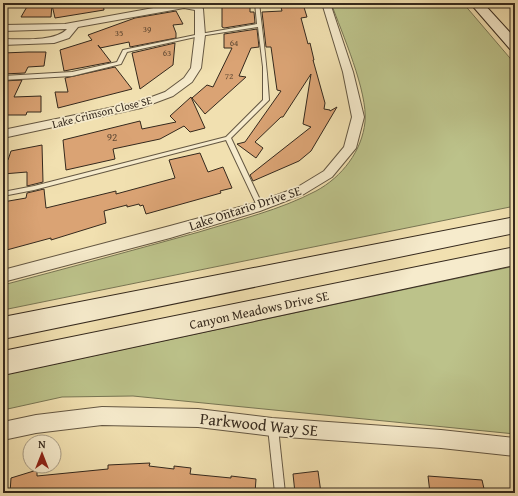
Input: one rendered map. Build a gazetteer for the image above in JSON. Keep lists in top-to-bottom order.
{
  "streets": {
    "main road": ["Canyon Meadows Drive SE"],
    "street": ["Lake Crimson Close SE", "Lake Ontario Drive SE", "Parkwood Way SE"]
  },
  "house_numbers": [
    "39",
    "35",
    "64",
    "63",
    "72",
    "92"
  ],
  "north": "top"
}
